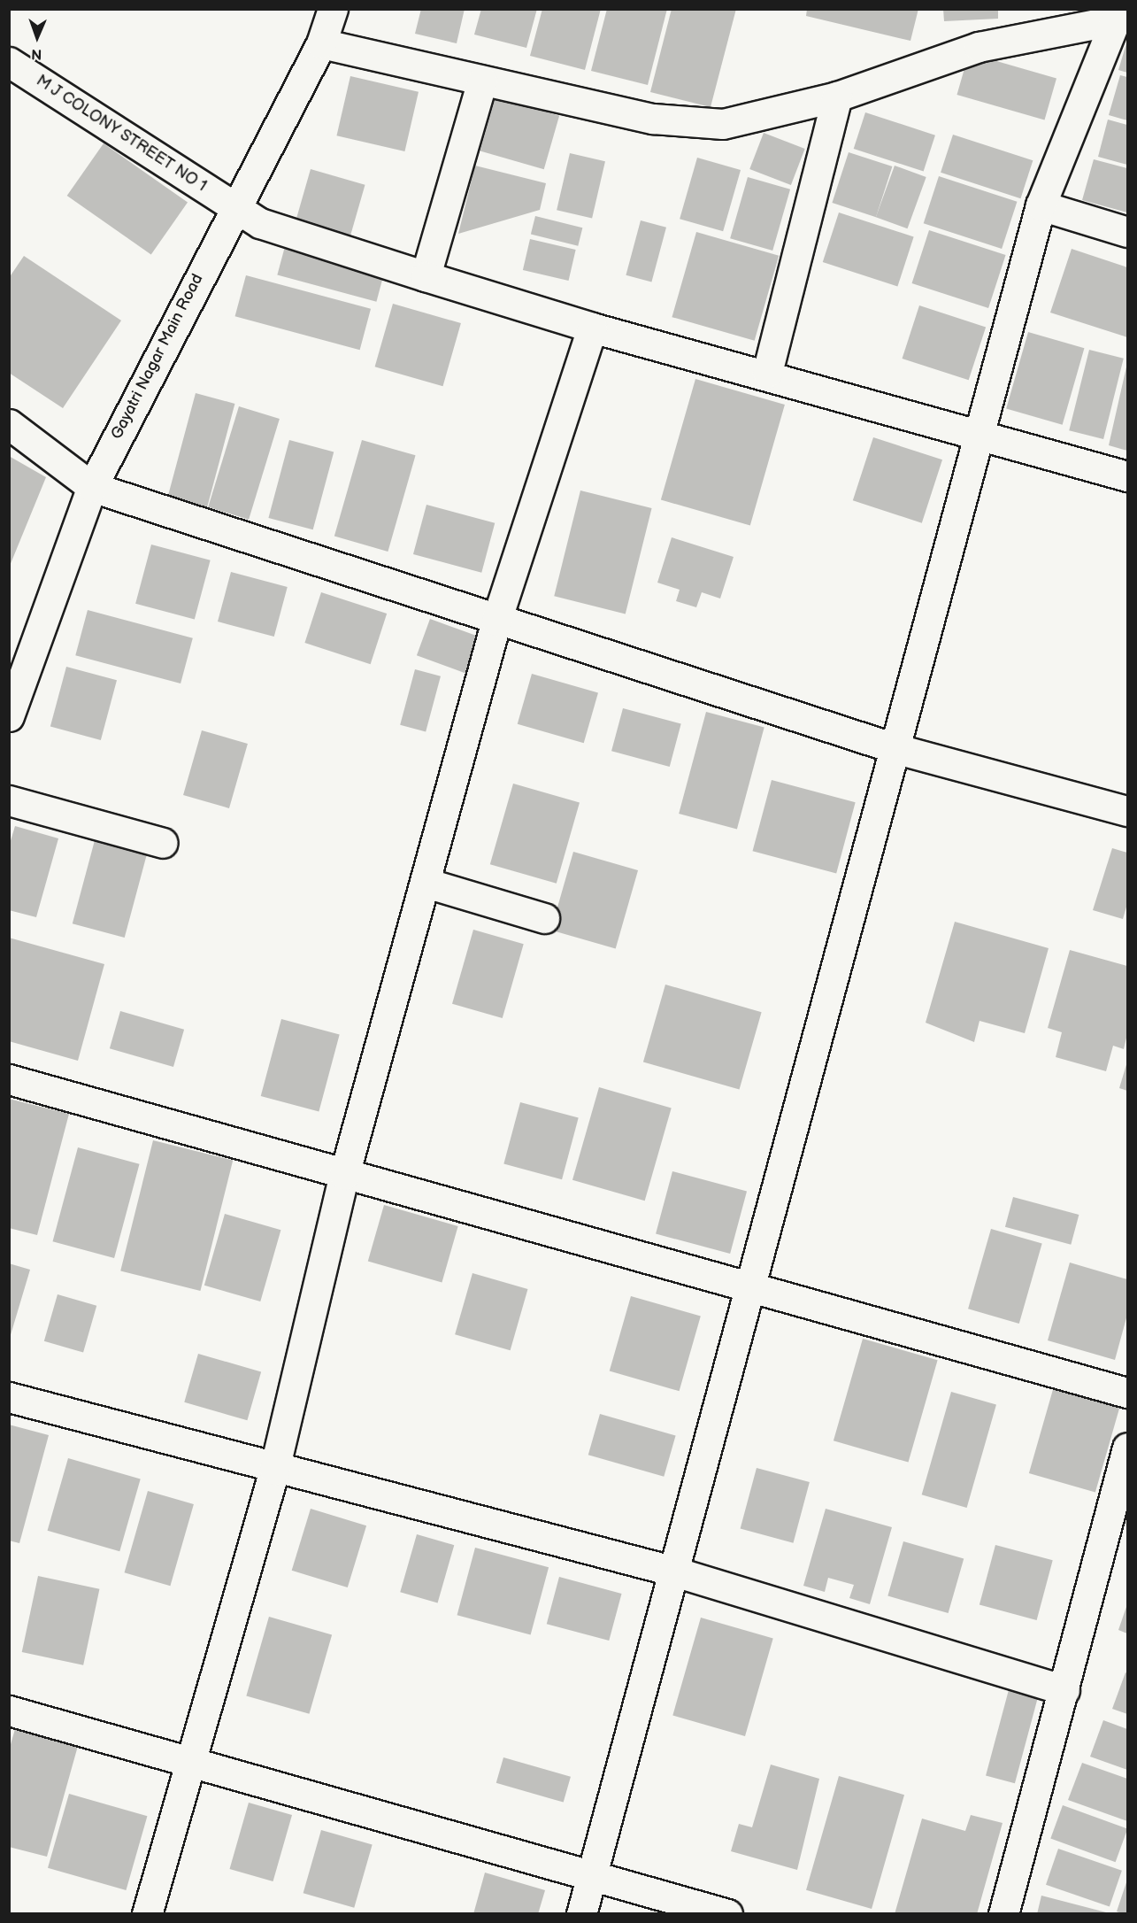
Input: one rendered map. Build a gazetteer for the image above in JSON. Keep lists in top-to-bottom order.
{
  "streets": {
    "street": ["M J COLONY STREET NO 1", "Gayatri Nagar Main Road"]
  },
  "crossings": [
    ["M J COLONY STREET NO 1", "Gayatri Nagar Main Road"]
  ],
  "north": "bottom"
}
